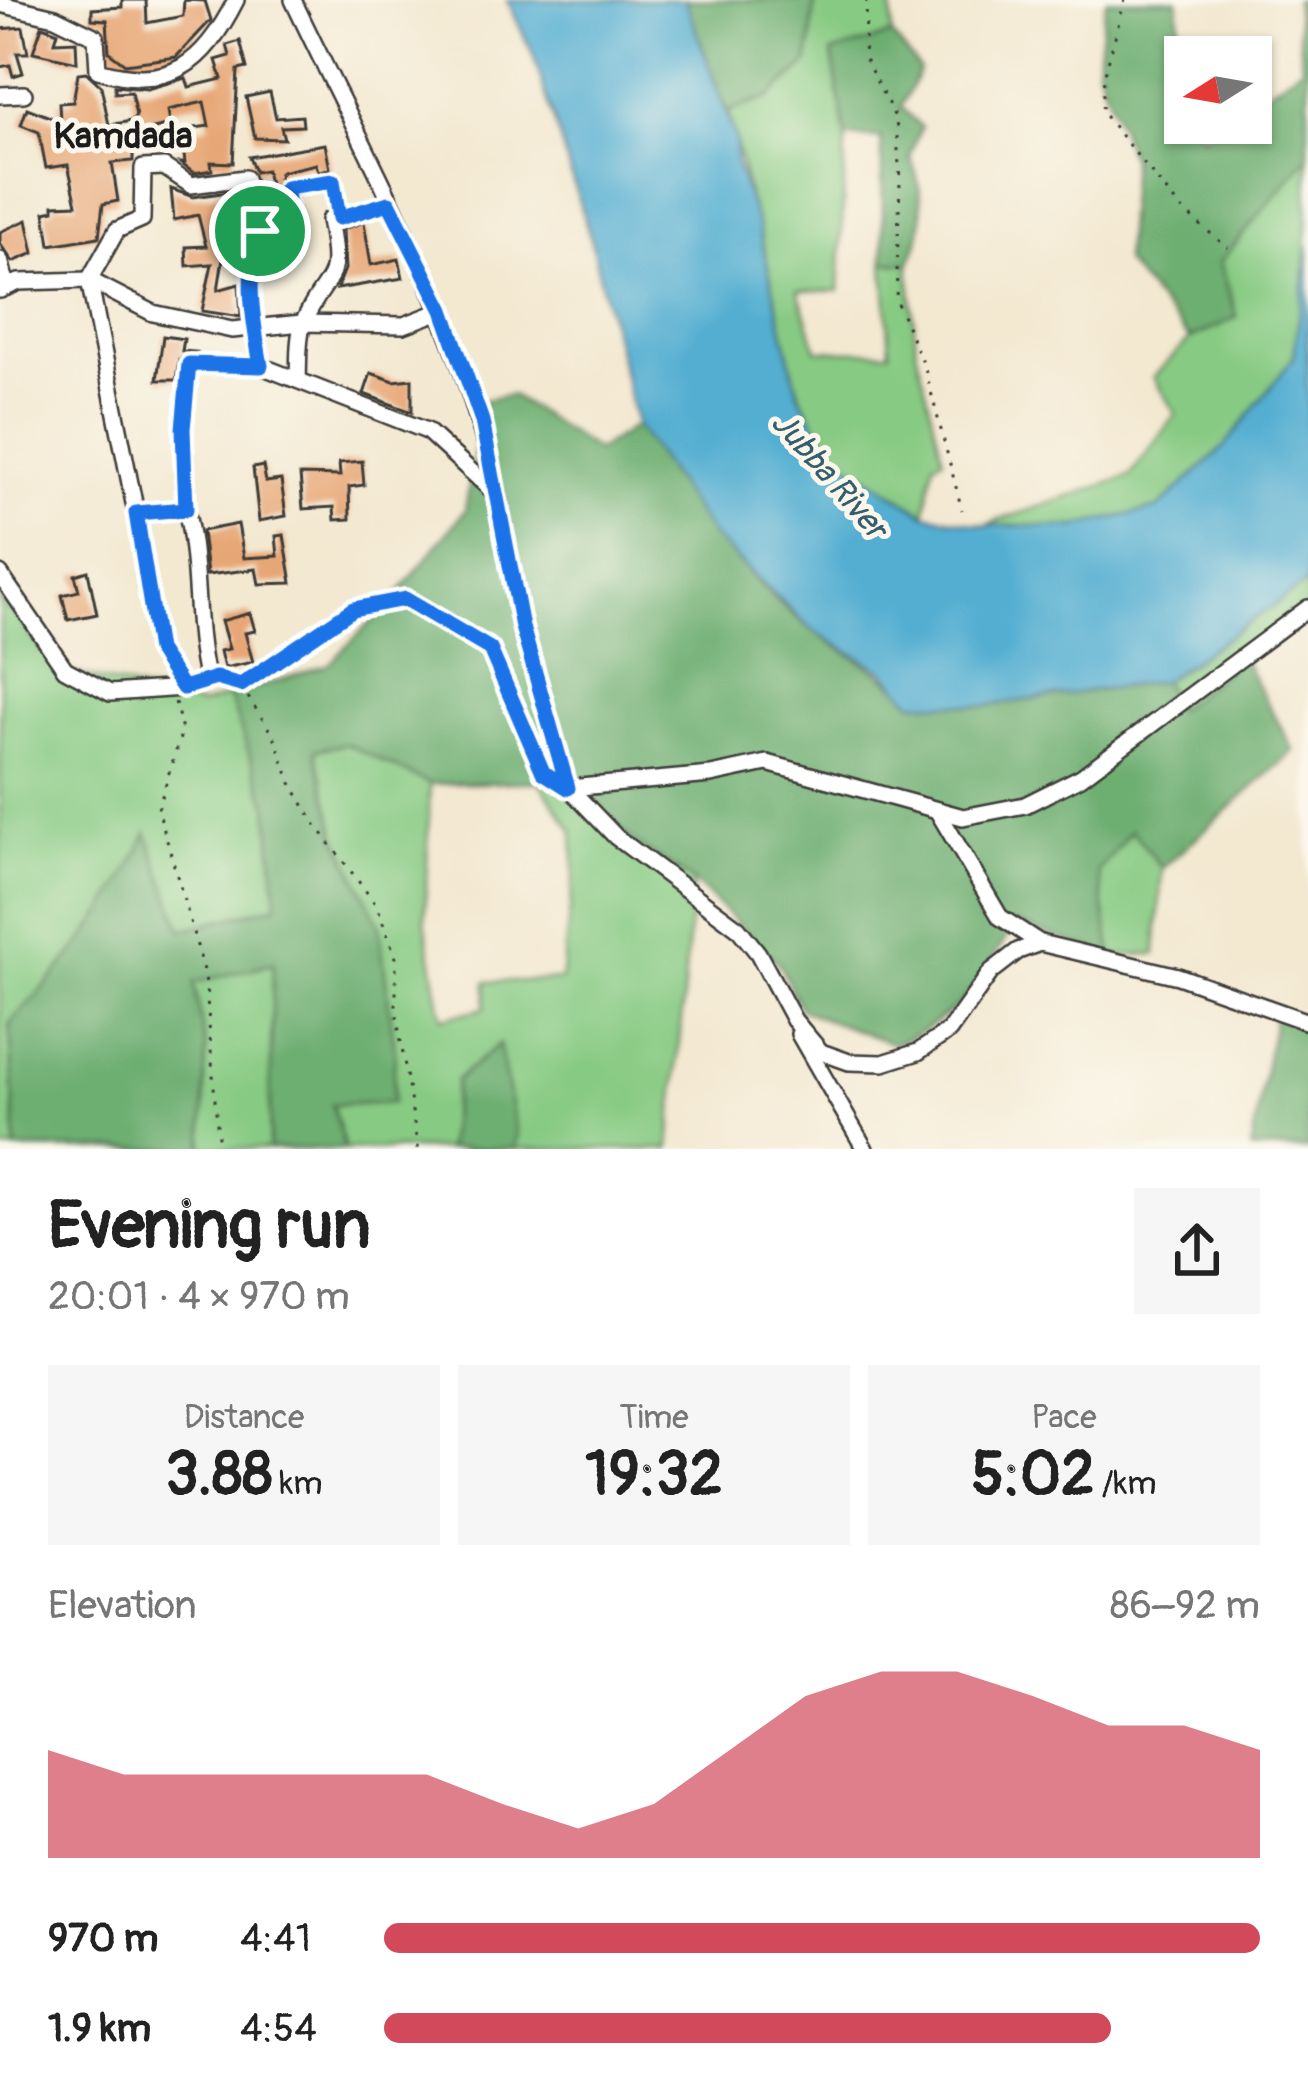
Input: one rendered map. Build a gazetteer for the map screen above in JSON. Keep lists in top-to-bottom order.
{
  "districts": ["Kamdada"],
  "water": ["Jubba River"],
  "north": "left",
  "page": {
    "heading": ["Evening run", "20:01 · 4 × 970 m"],
    "stats": [
      ["Distance", "3.88 km"],
      ["Time", "19:32"],
      ["Pace", "5:02 /km"]
    ],
    "chart": ["Elevation", "86–92 m"],
    "list": [
      {
        "name": "970 m",
        "note": "4:41"
      },
      {
        "name": "1.9 km",
        "note": "4:54"
      }
    ]
  }
}
